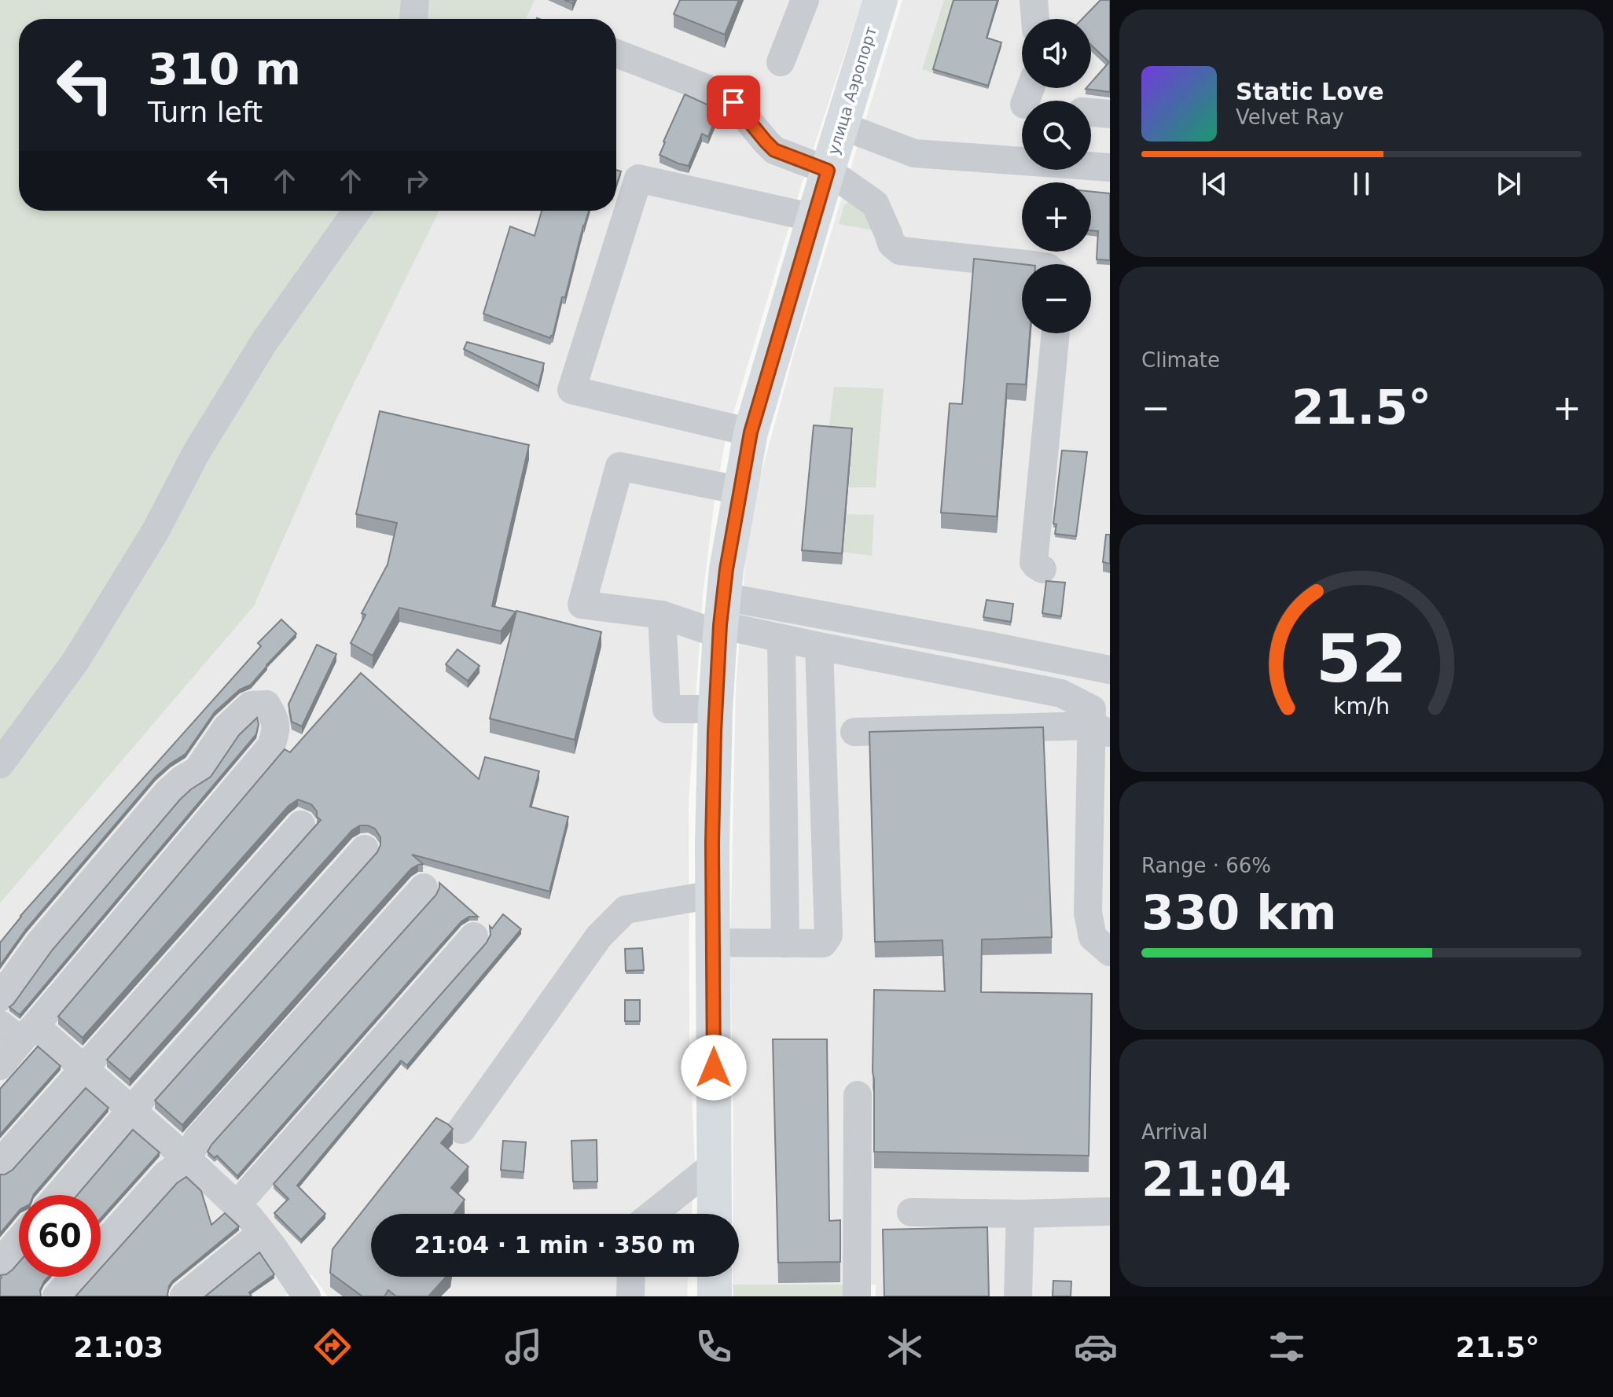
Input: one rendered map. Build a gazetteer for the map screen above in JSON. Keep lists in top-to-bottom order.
{
  "streets": {
    "main road": ["улица Аэропорт"]
  },
  "page": {
    "map_buttons": ["+", "−"],
    "turn": ["310 m", "Turn left"],
    "song": ["Static Love", "Velvet Ray"],
    "tile": [
      "Climate",
      ["Range · 66%", "330 km"],
      ["Arrival", "21:04"]
    ],
    "heat": ["−", "21.5°", "+"],
    "limit": "60",
    "trip": "21:04 · 1 min · 350 m",
    "tabs": ["21:03", "21.5°"],
    "gauge": ["52", "km/h"]
  }
}
